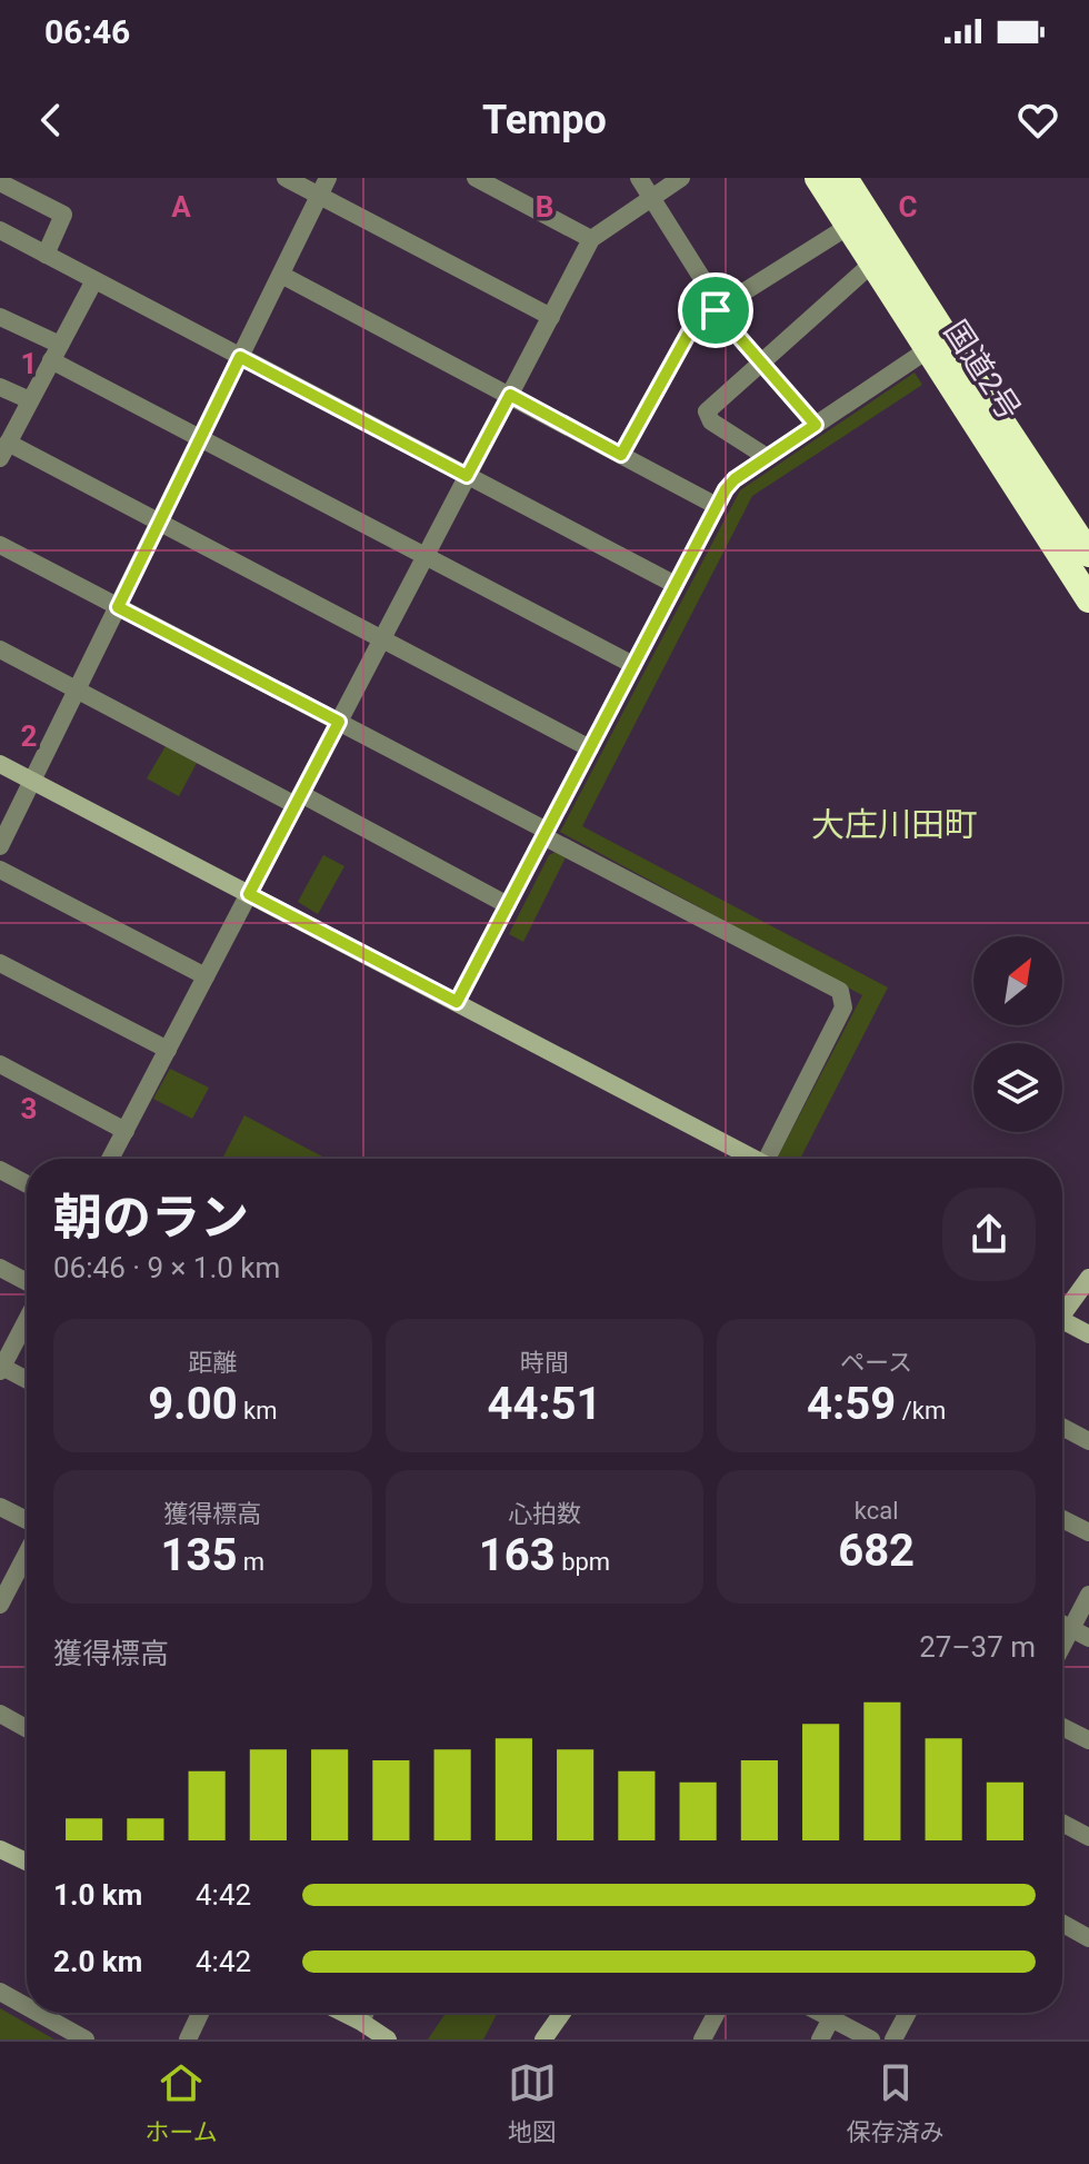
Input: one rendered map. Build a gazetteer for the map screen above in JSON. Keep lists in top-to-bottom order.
{
  "streets": {
    "highway": ["国道2号"]
  },
  "districts": ["大庄川田町"],
  "north": "top right",
  "page": {
    "status": "06:46",
    "header": "Tempo",
    "heading": ["朝のラン", "06:46 · 9 × 1.0 km"],
    "stats": [
      ["距離", "9.00 km"],
      ["時間", "44:51"],
      ["ペース", "4:59 /km"],
      ["獲得標高", "135 m"],
      ["心拍数", "163 bpm"],
      ["kcal", "682"]
    ],
    "chart": ["獲得標高", "27–37 m"],
    "list": [
      {
        "name": "1.0 km",
        "note": "4:42"
      },
      {
        "name": "2.0 km",
        "note": "4:42"
      }
    ],
    "tabs": ["ホーム", "地図", "保存済み"]
  },
  "grid": {
    "columns": ["A", "B", "C"],
    "rows": ["1", "2", "3"]
  }
}
